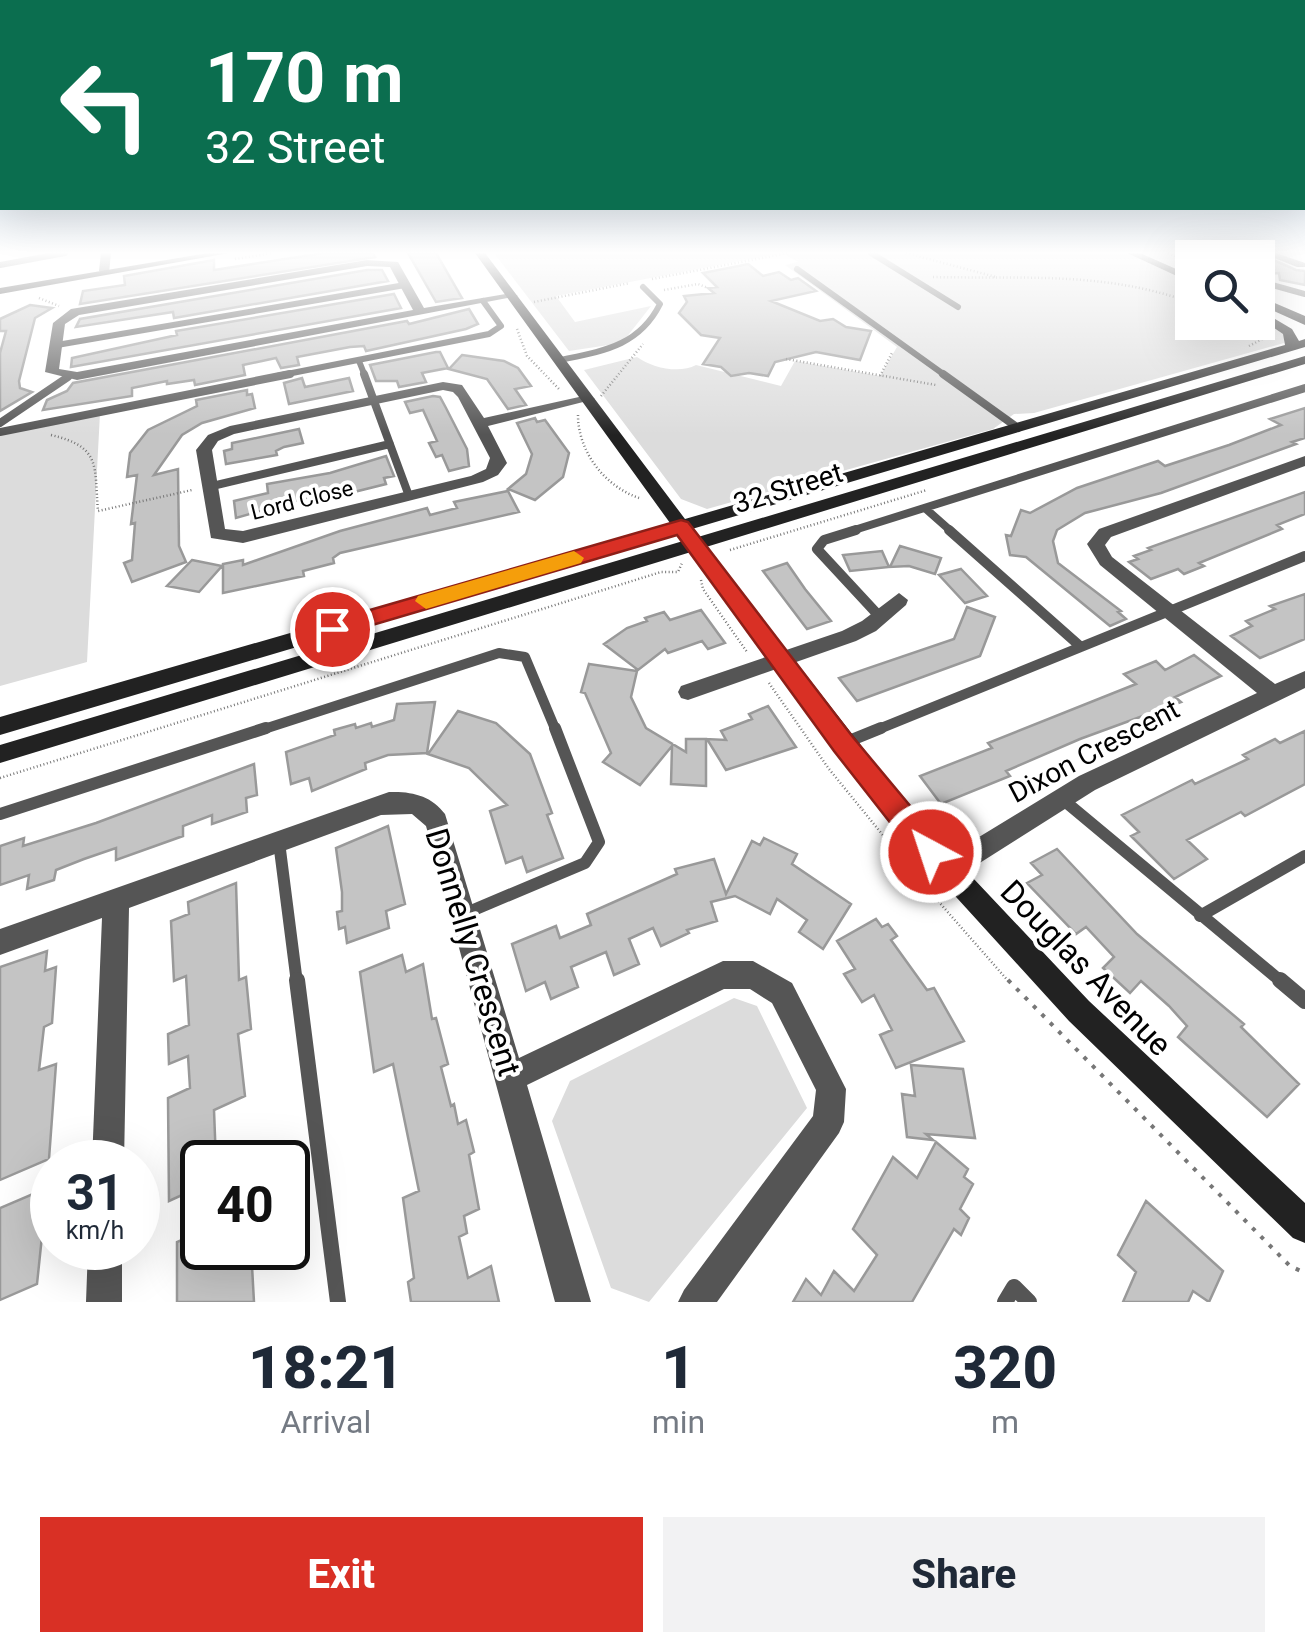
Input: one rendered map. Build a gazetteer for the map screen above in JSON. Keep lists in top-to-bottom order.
{
  "streets": {
    "street": [
      "32 Street",
      "Lord Close",
      "Dixon Crescent",
      "Donnelly Crescent",
      "Douglas Avenue"
    ]
  },
  "crossings": [
    ["32 Street", "Douglas Avenue"],
    ["Dixon Crescent", "Douglas Avenue"]
  ],
  "page": {
    "turn": ["170 m", "32 Street"],
    "speed": "31 km/h",
    "limit": "40",
    "eta": [
      "18:21",
      "Arrival",
      "1",
      "min",
      "320",
      "m"
    ],
    "buttons": ["Exit", "Share"]
  }
}
